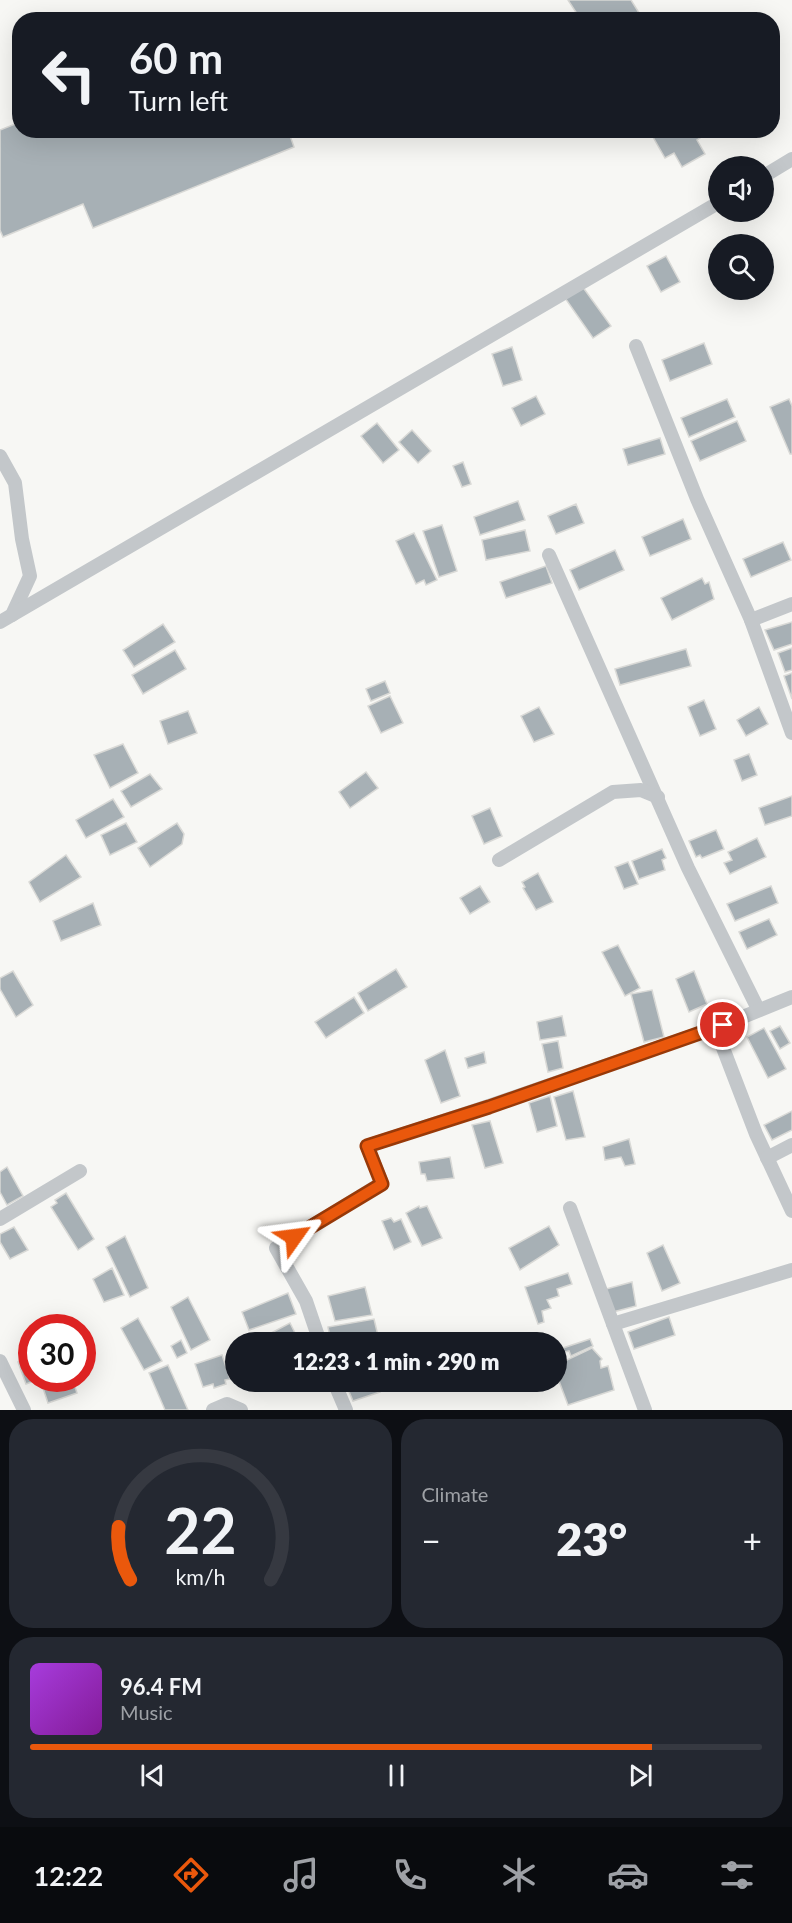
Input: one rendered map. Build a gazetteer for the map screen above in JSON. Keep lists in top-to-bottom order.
{
  "page": {
    "turn": ["60 m", "Turn left"],
    "limit": "30",
    "trip": "12:23 · 1 min · 290 m",
    "tile": "Climate",
    "heat": ["−", "23°", "+"],
    "song": ["96.4 FM", "Music"],
    "tabs": "12:22",
    "gauge": ["22", "km/h"]
  }
}
